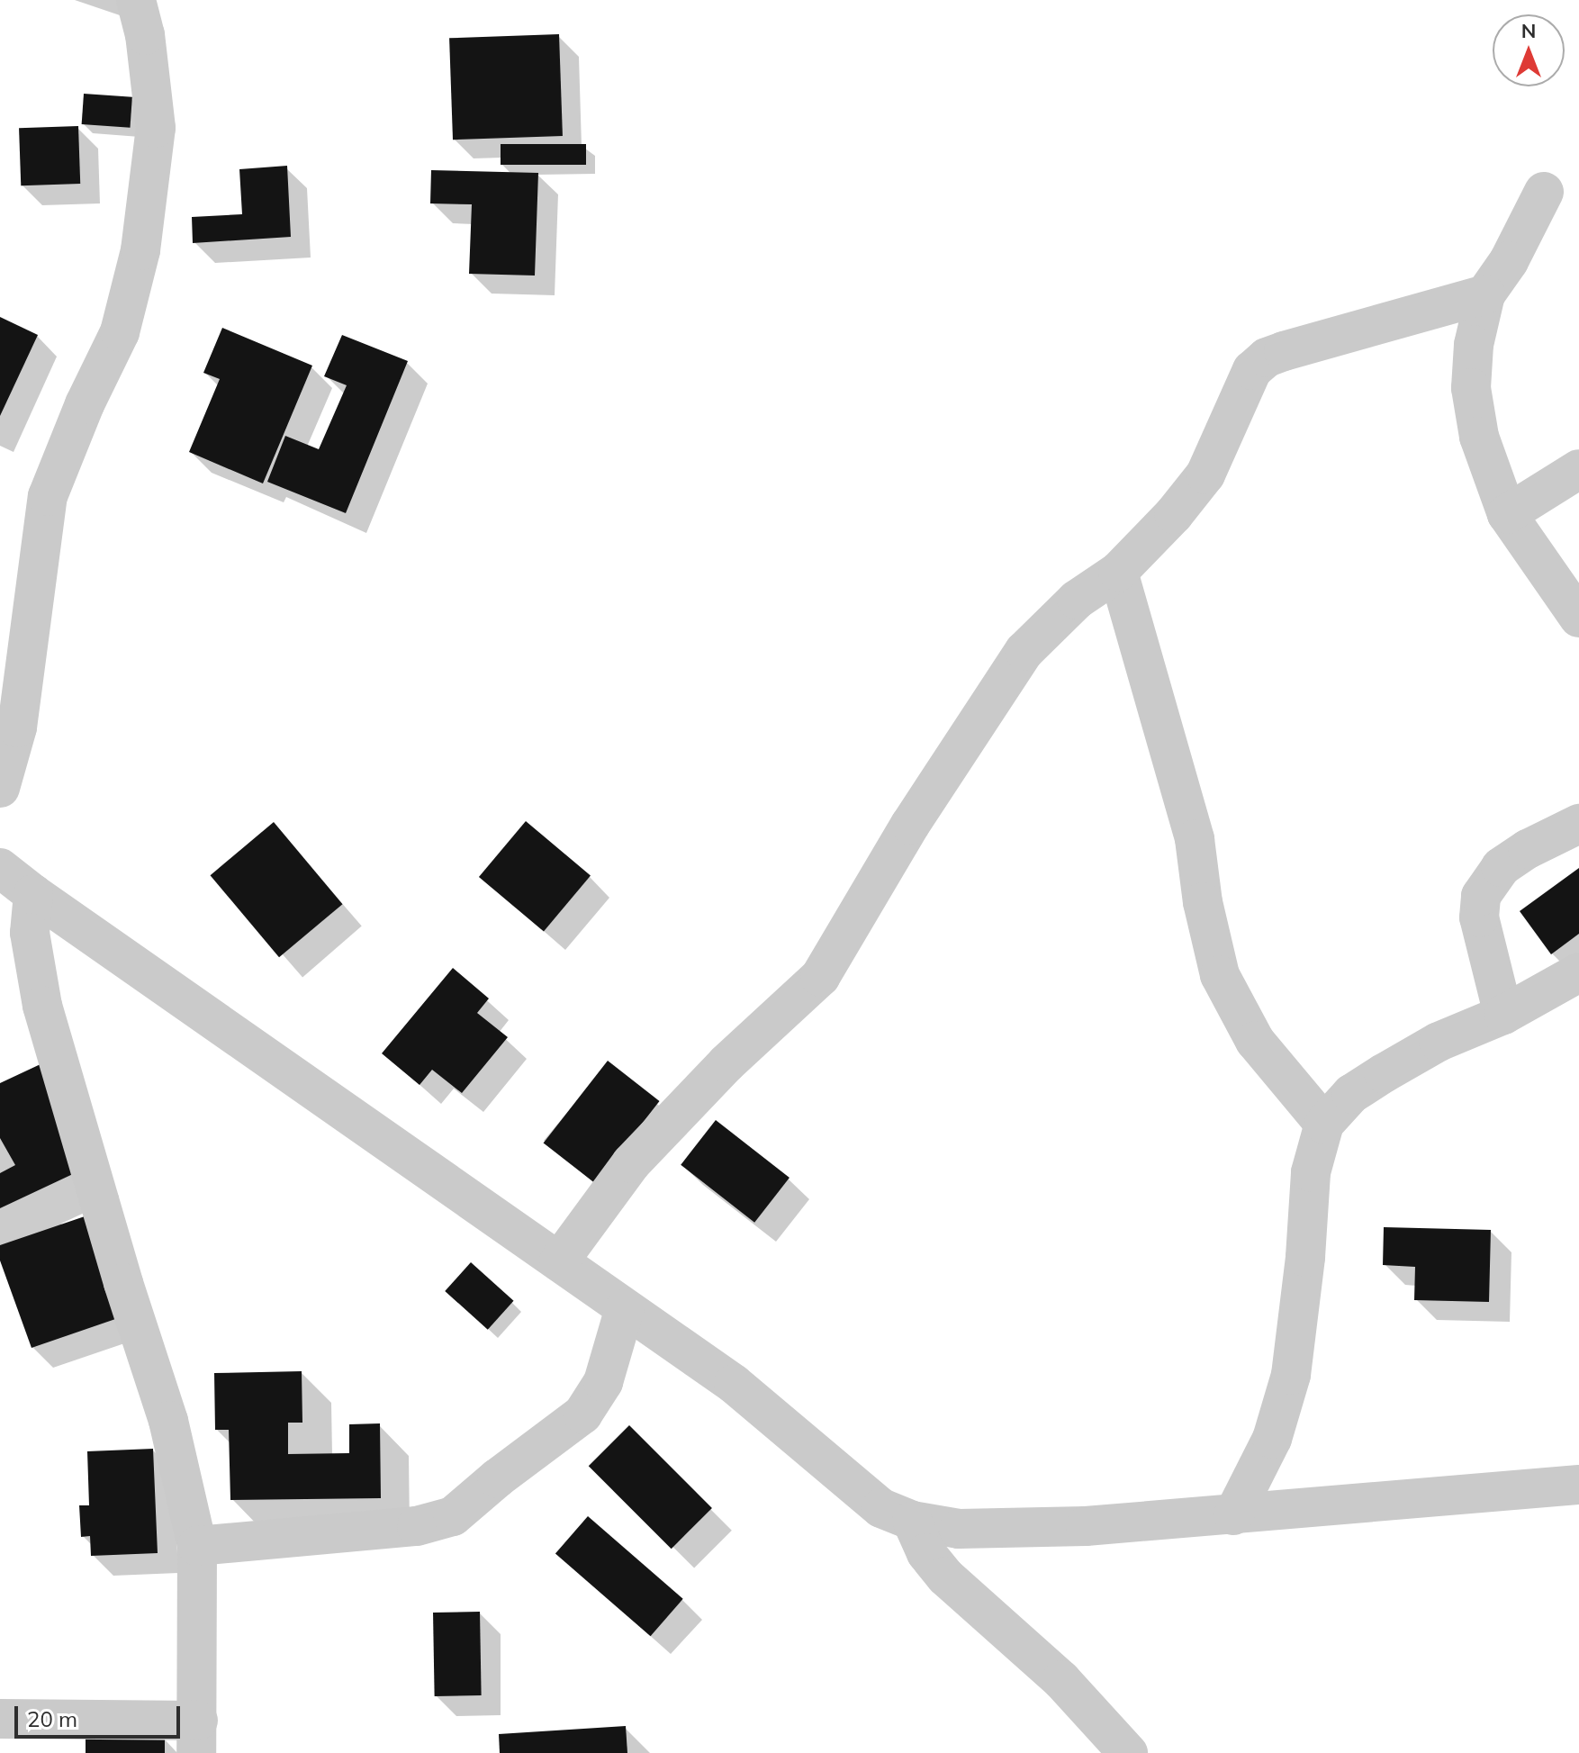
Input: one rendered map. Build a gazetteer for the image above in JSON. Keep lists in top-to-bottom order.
{
  "scale_bar": "20 m",
  "north": "top"
}
